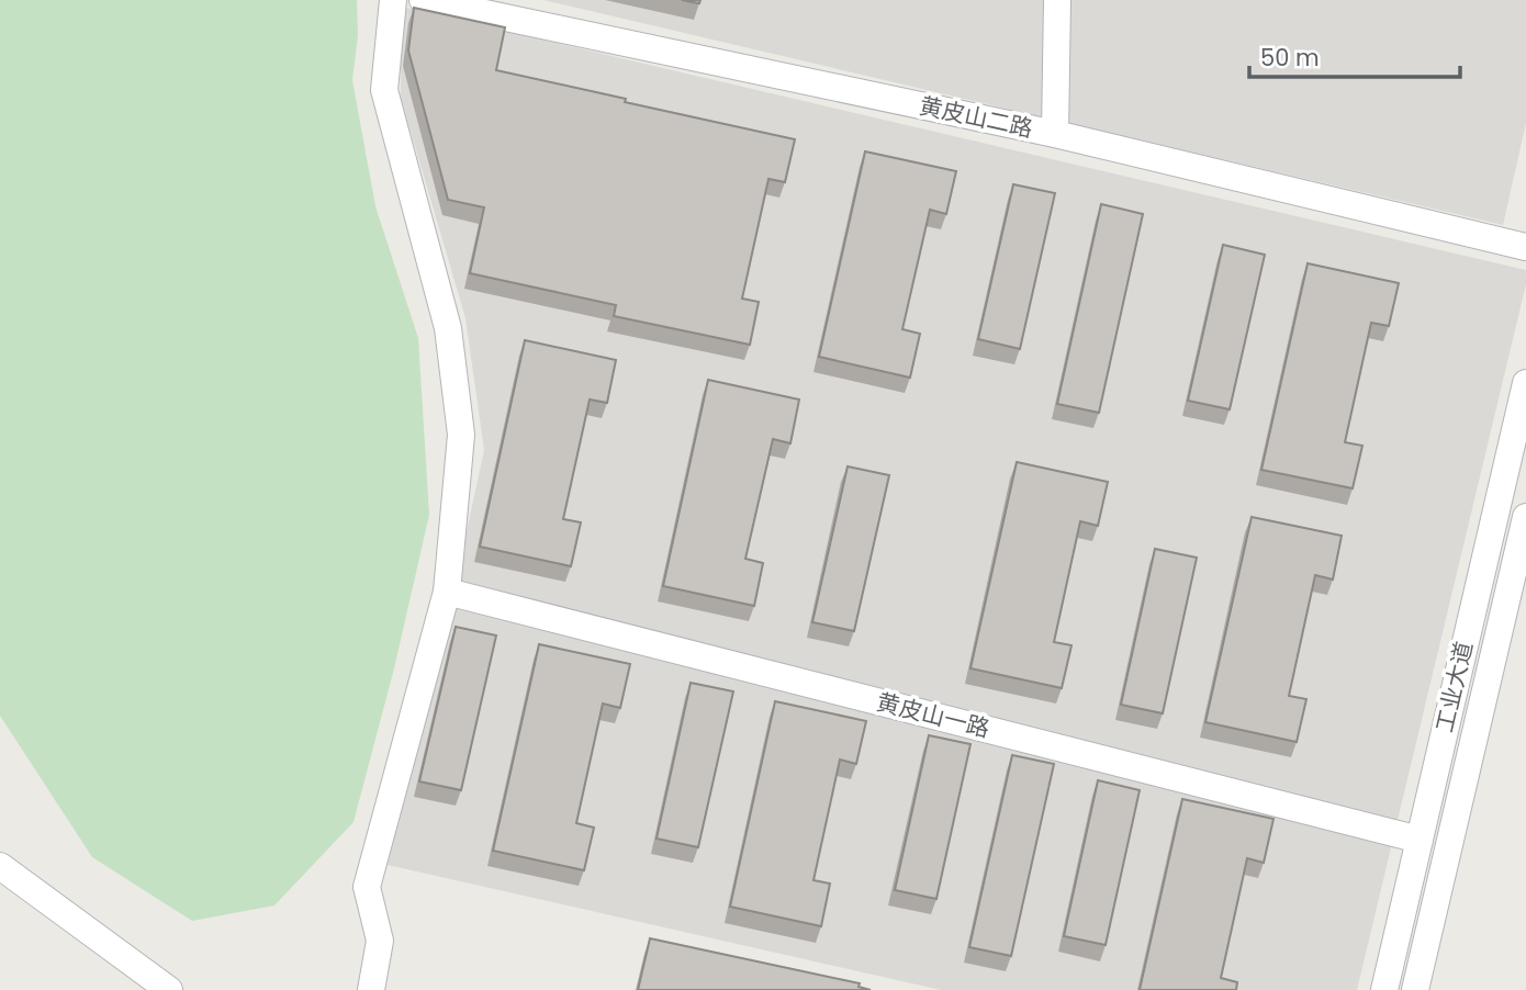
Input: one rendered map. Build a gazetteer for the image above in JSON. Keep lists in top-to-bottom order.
{
  "streets": {
    "street": ["黄皮山二路", "工业大道", "黄皮山一路"]
  },
  "crossings": [
    ["工业大道", "黄皮山一路"]
  ],
  "scale_bar": "50 m"
}
